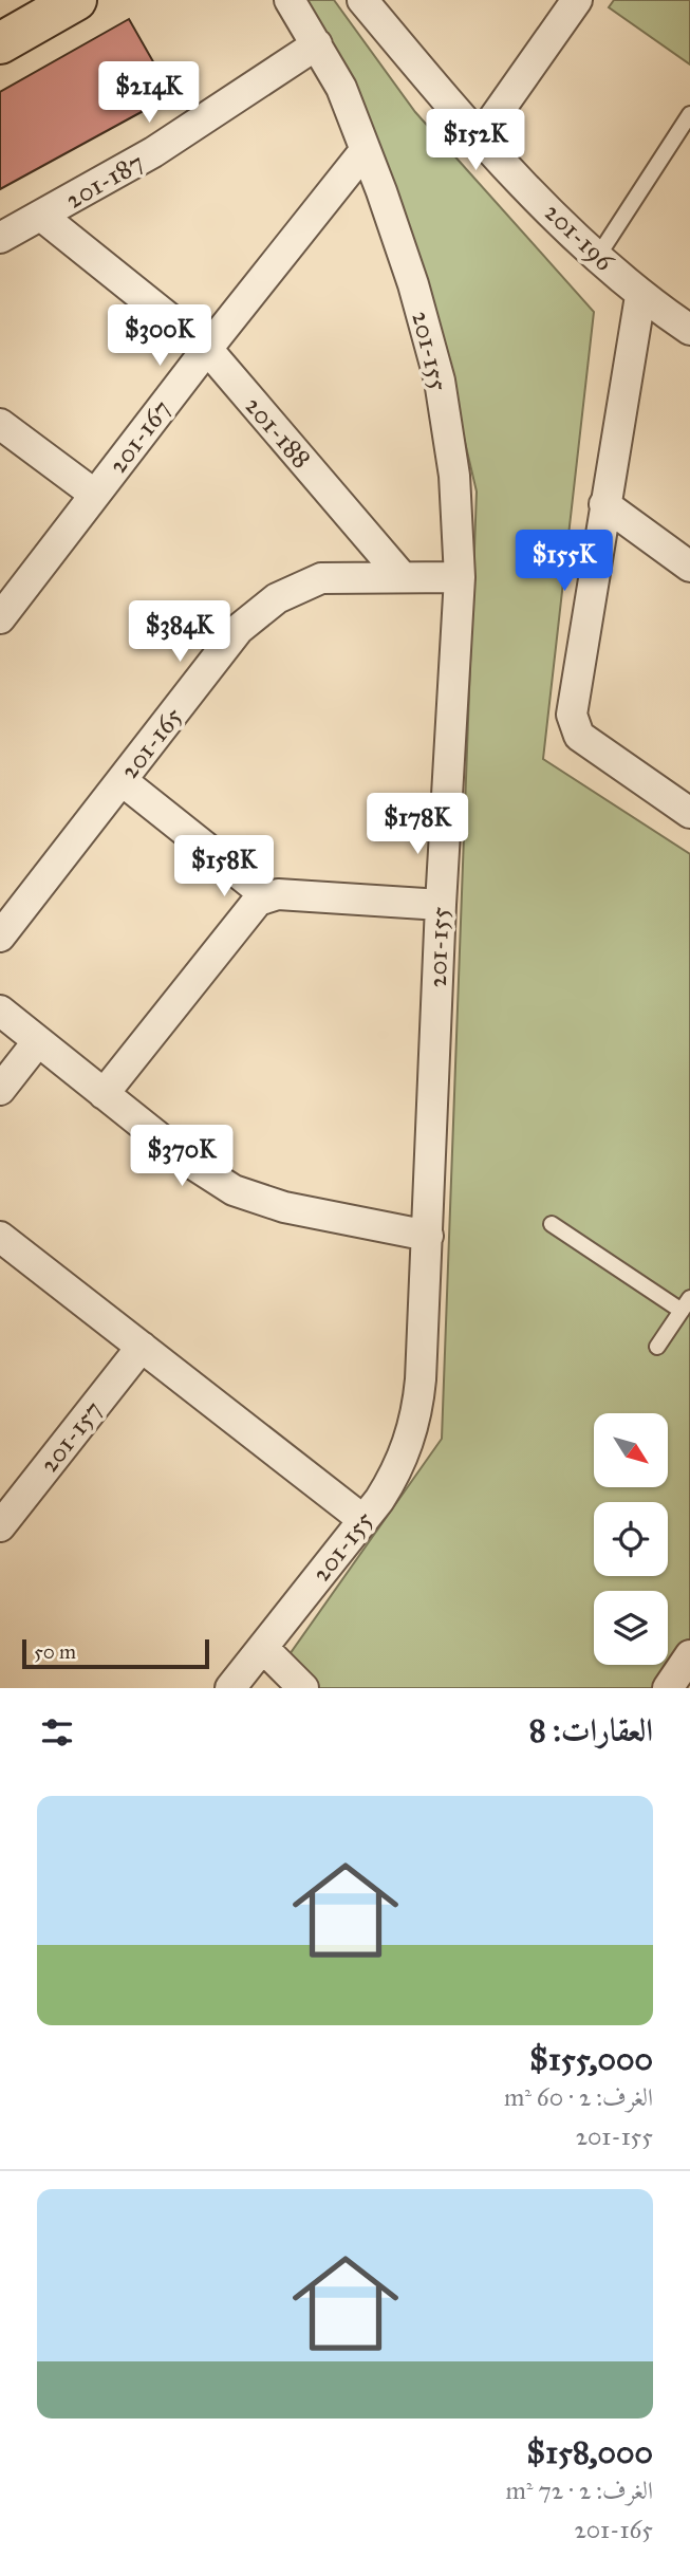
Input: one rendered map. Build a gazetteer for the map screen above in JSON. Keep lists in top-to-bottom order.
{
  "streets": {
    "street": [
      "201-187",
      "201-196",
      "201-155",
      "201-188",
      "201-167",
      "201-165",
      "201-157"
    ]
  },
  "crossings": [
    ["201-187", "201-155"],
    ["201-187", "201-188"],
    ["201-155", "201-167"],
    ["201-155", "201-165"],
    ["201-188", "201-167"],
    ["201-188", "201-165"]
  ],
  "scale_bar": "50 m",
  "north": "bottom right",
  "page": {
    "price": [
      "$214K",
      "$152K",
      "$300K",
      "$155K",
      "$384K",
      "$178K",
      "$158K",
      "$370K"
    ],
    "scale": "50 m",
    "heading": "العقارات: 8",
    "list": [
      {
        "name": "$155,000",
        "note": "الغرف: 2 · 60 m² · 201-155"
      },
      {
        "name": "$158,000",
        "note": "الغرف: 2 · 72 m² · 201-165"
      }
    ]
  }
}
